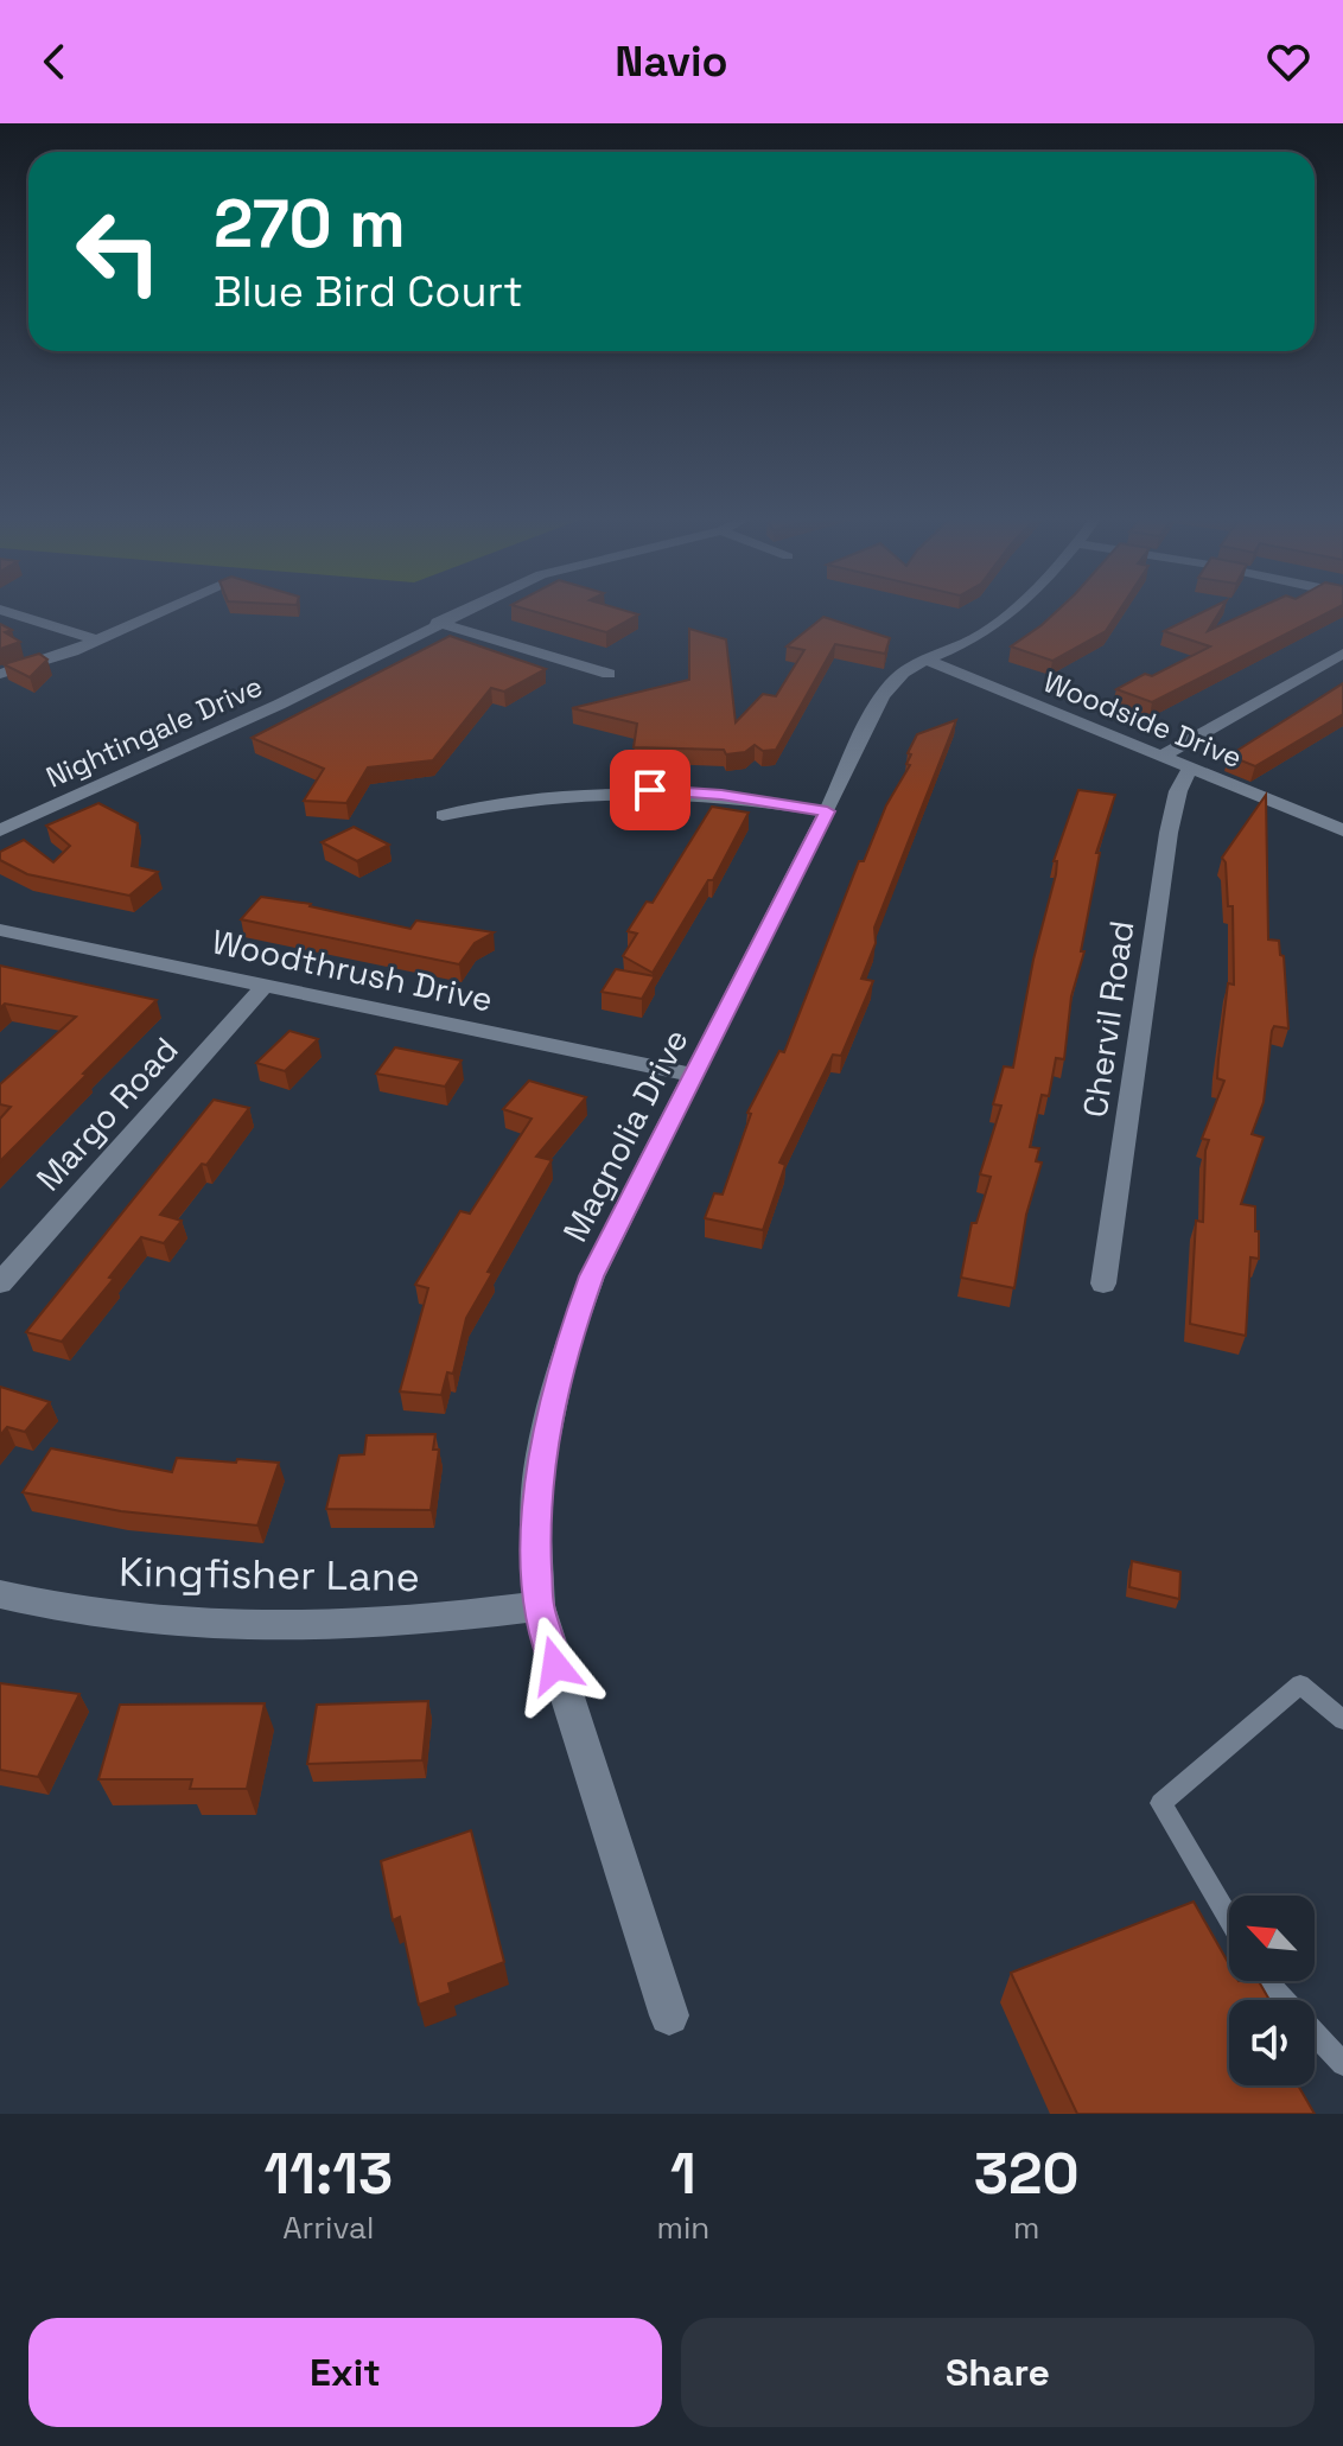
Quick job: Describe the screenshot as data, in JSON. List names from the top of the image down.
{
  "streets": {
    "street": [
      "Woodside Drive",
      "Nightingale Drive",
      "Woodthrush Drive",
      "Chervil Road",
      "Margo Road",
      "Magnolia Drive",
      "Kingfisher Lane"
    ]
  },
  "crossings": [
    ["Woodside Drive", "Chervil Road"],
    ["Woodside Drive", "Magnolia Drive"],
    ["Woodthrush Drive", "Margo Road"],
    ["Woodthrush Drive", "Magnolia Drive"],
    ["Magnolia Drive", "Kingfisher Lane"]
  ],
  "north": "top left",
  "page": {
    "header": "Navio",
    "turn": ["270 m", "Blue Bird Court"],
    "eta": [
      "11:13",
      "Arrival",
      "1",
      "min",
      "320",
      "m"
    ],
    "buttons": ["Exit", "Share"]
  }
}
